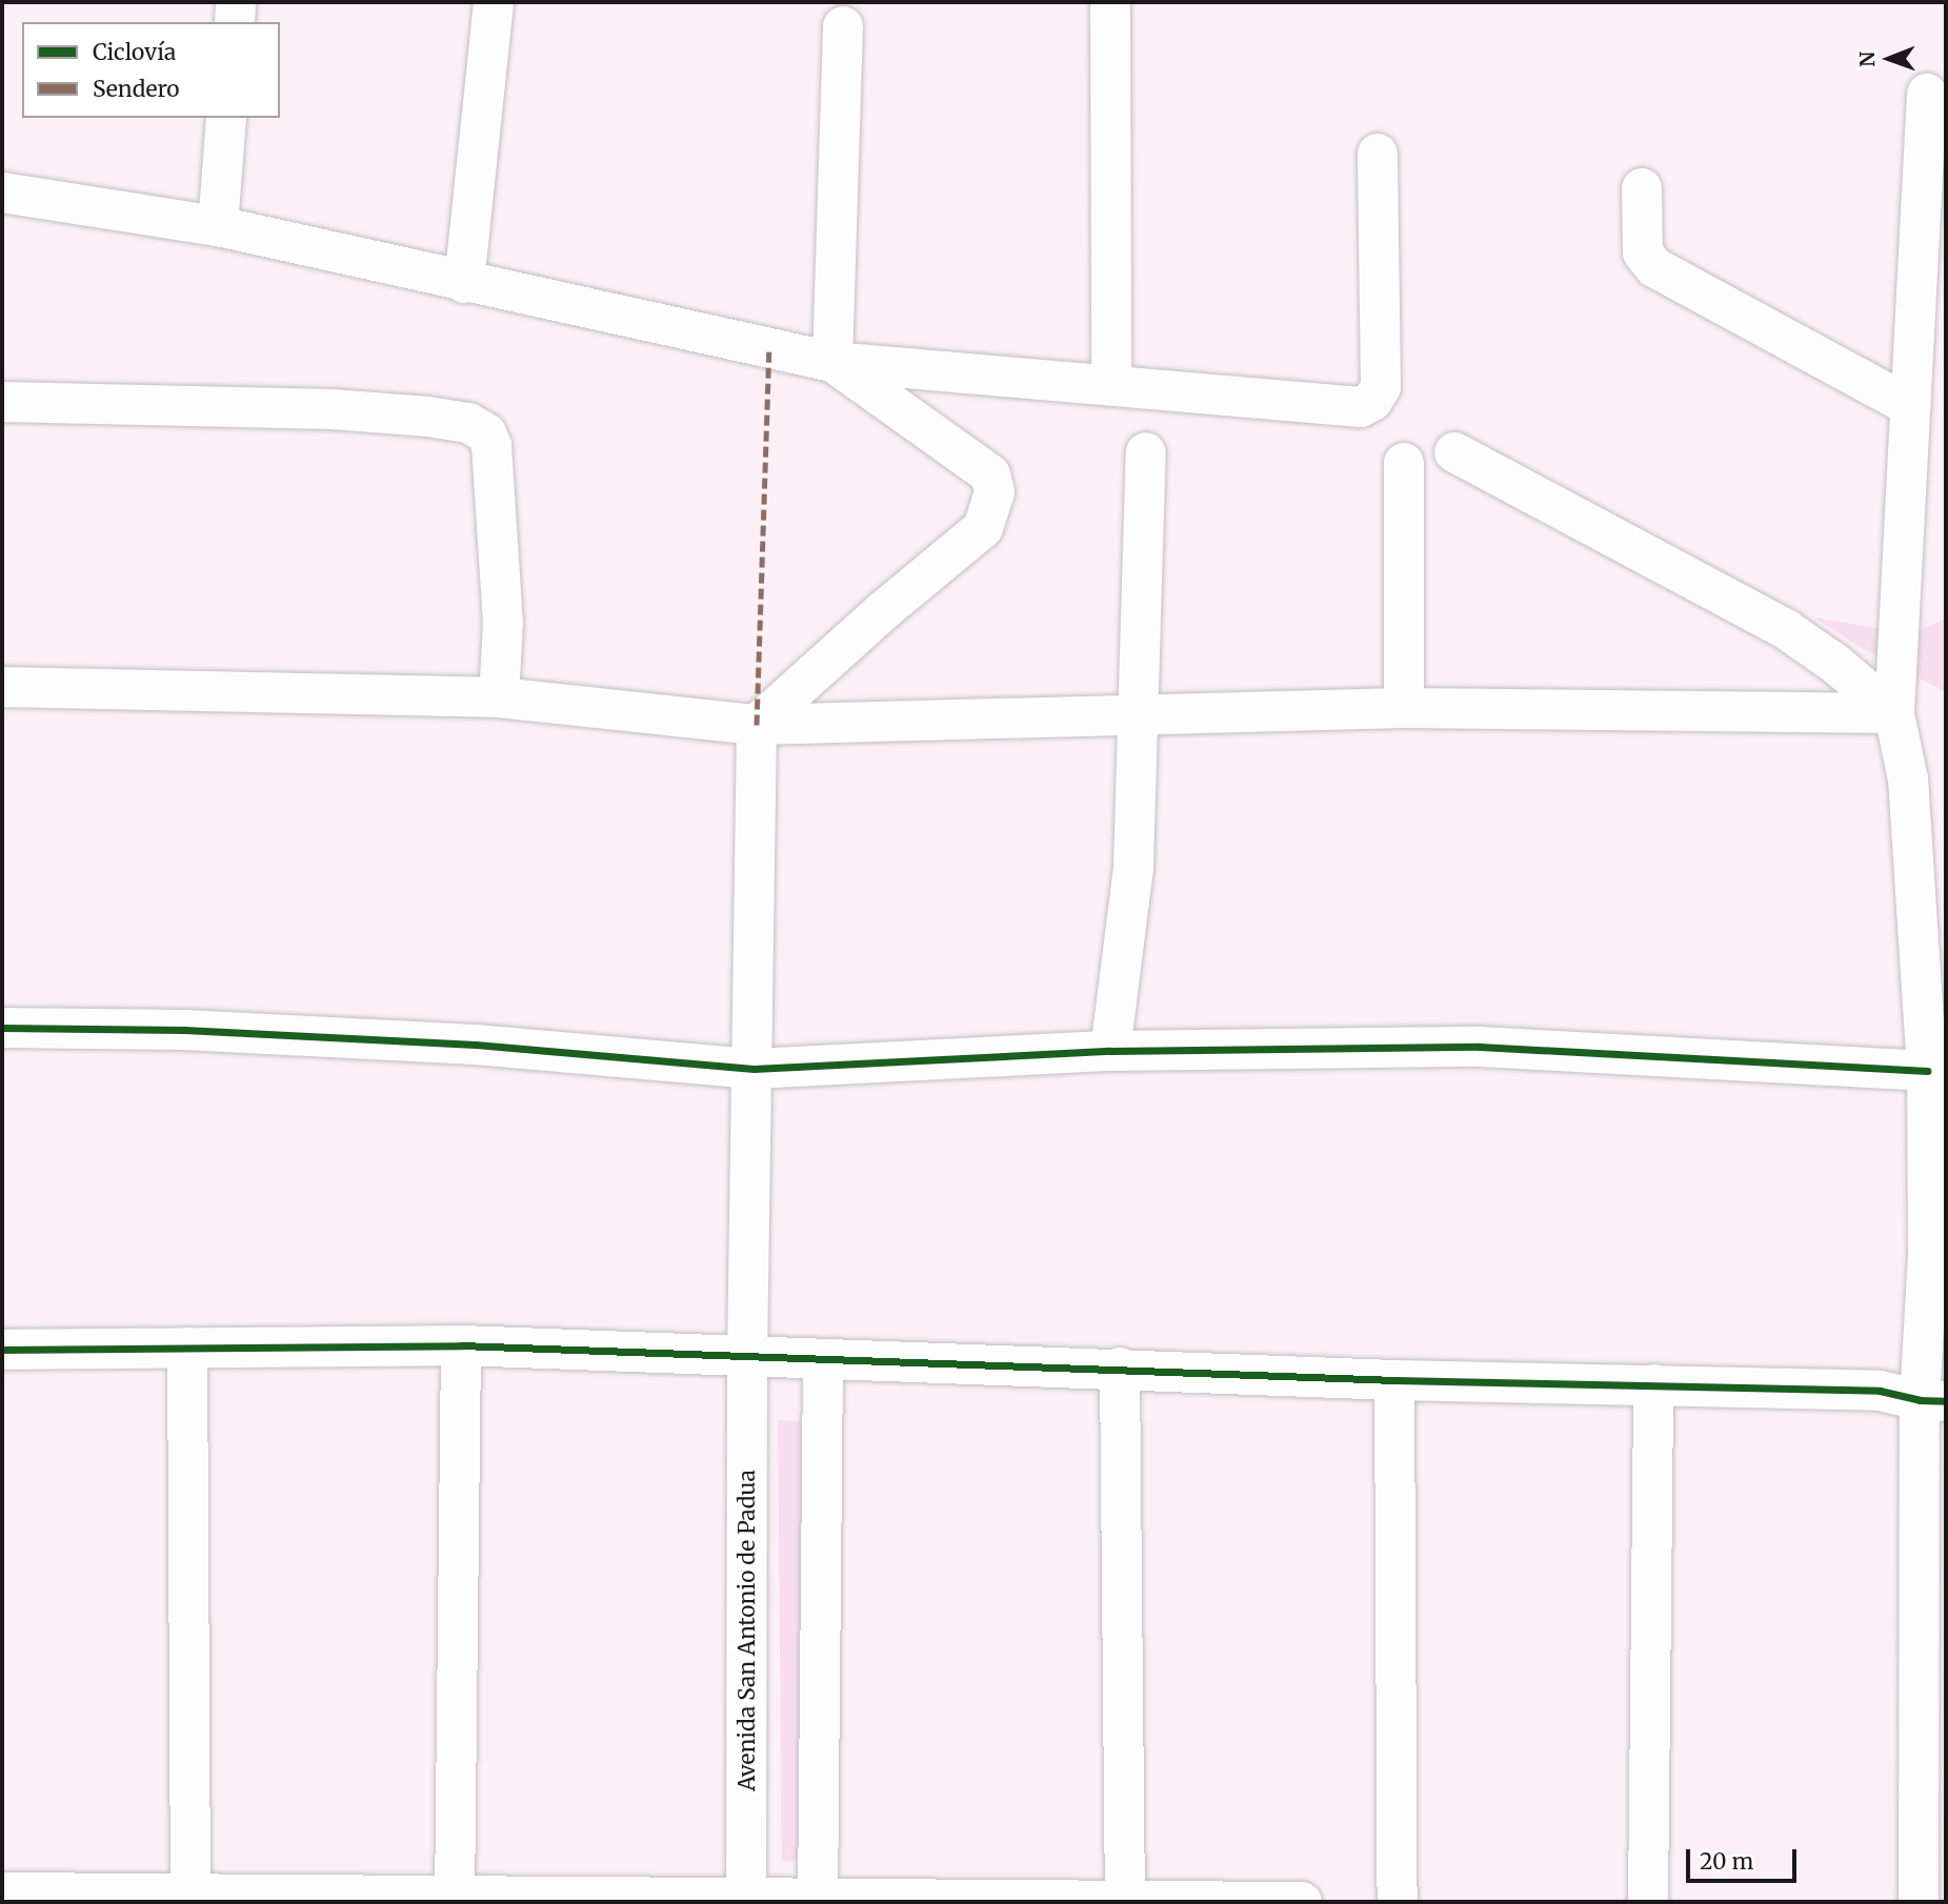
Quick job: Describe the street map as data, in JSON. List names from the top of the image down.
{
  "streets": {
    "street": ["Avenida San Antonio de Padua"]
  },
  "legend": ["Ciclovía", "Sendero"],
  "scale_bar": "20 m",
  "north": "left"
}
